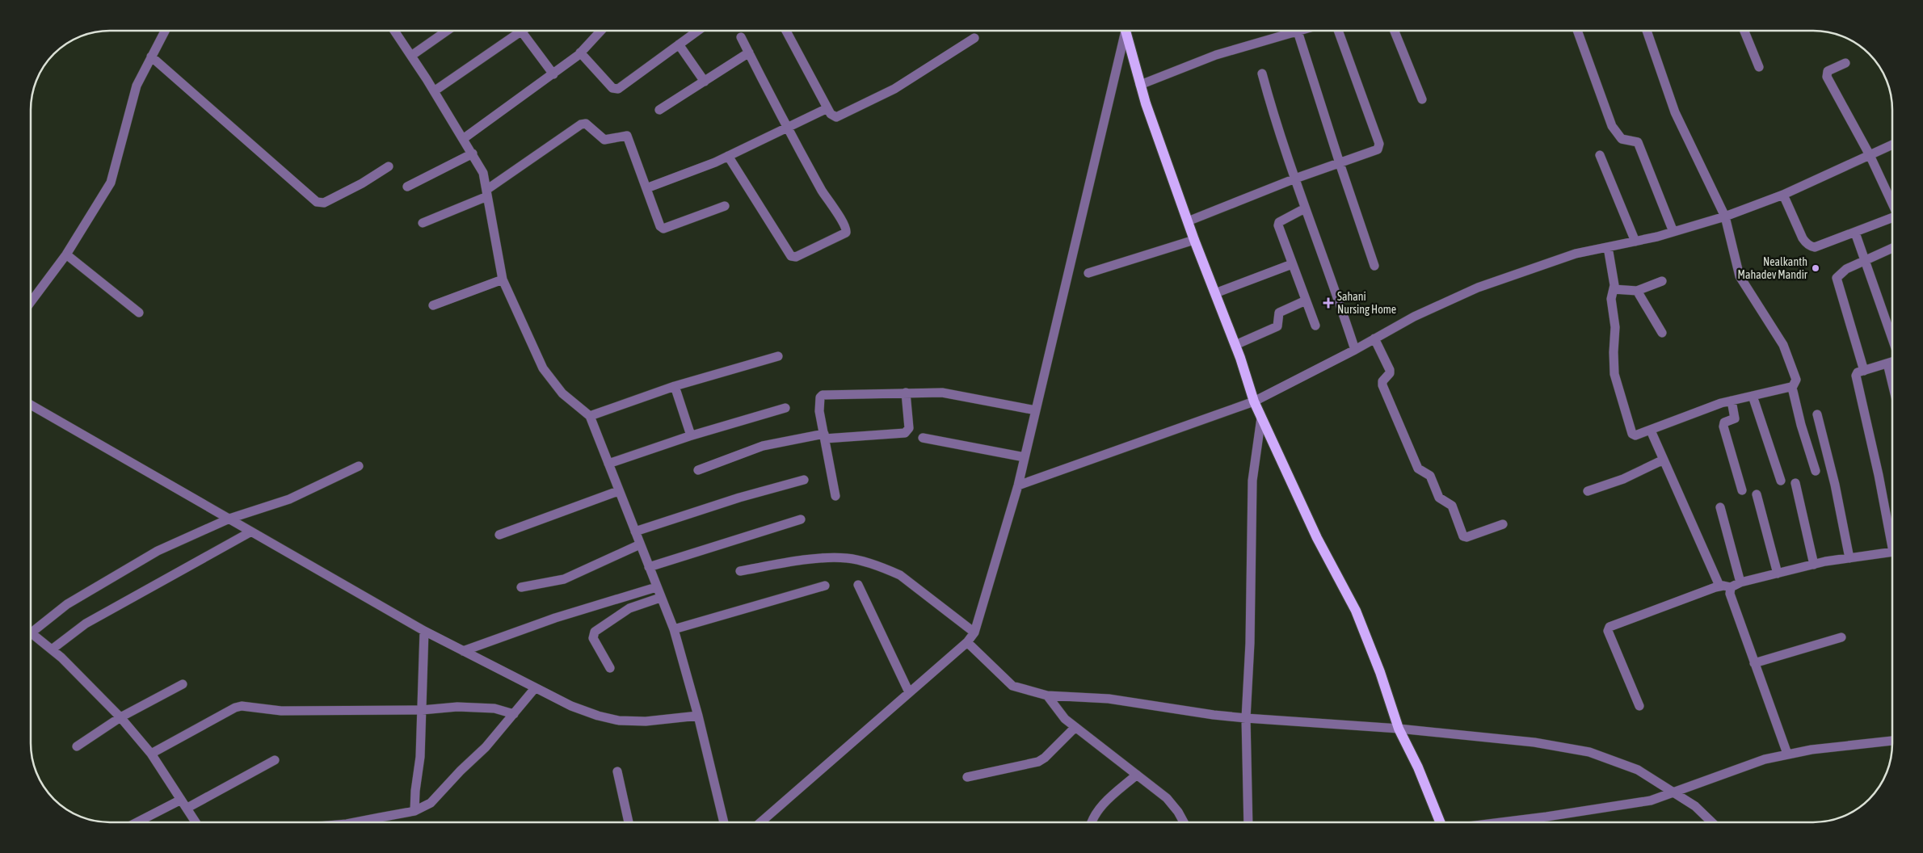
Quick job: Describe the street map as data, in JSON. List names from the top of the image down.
{
  "places": {
    "other": ["Nealkanth Mahadev Mandir"],
    "health": ["Sahani Nursing Home"]
  }
}
